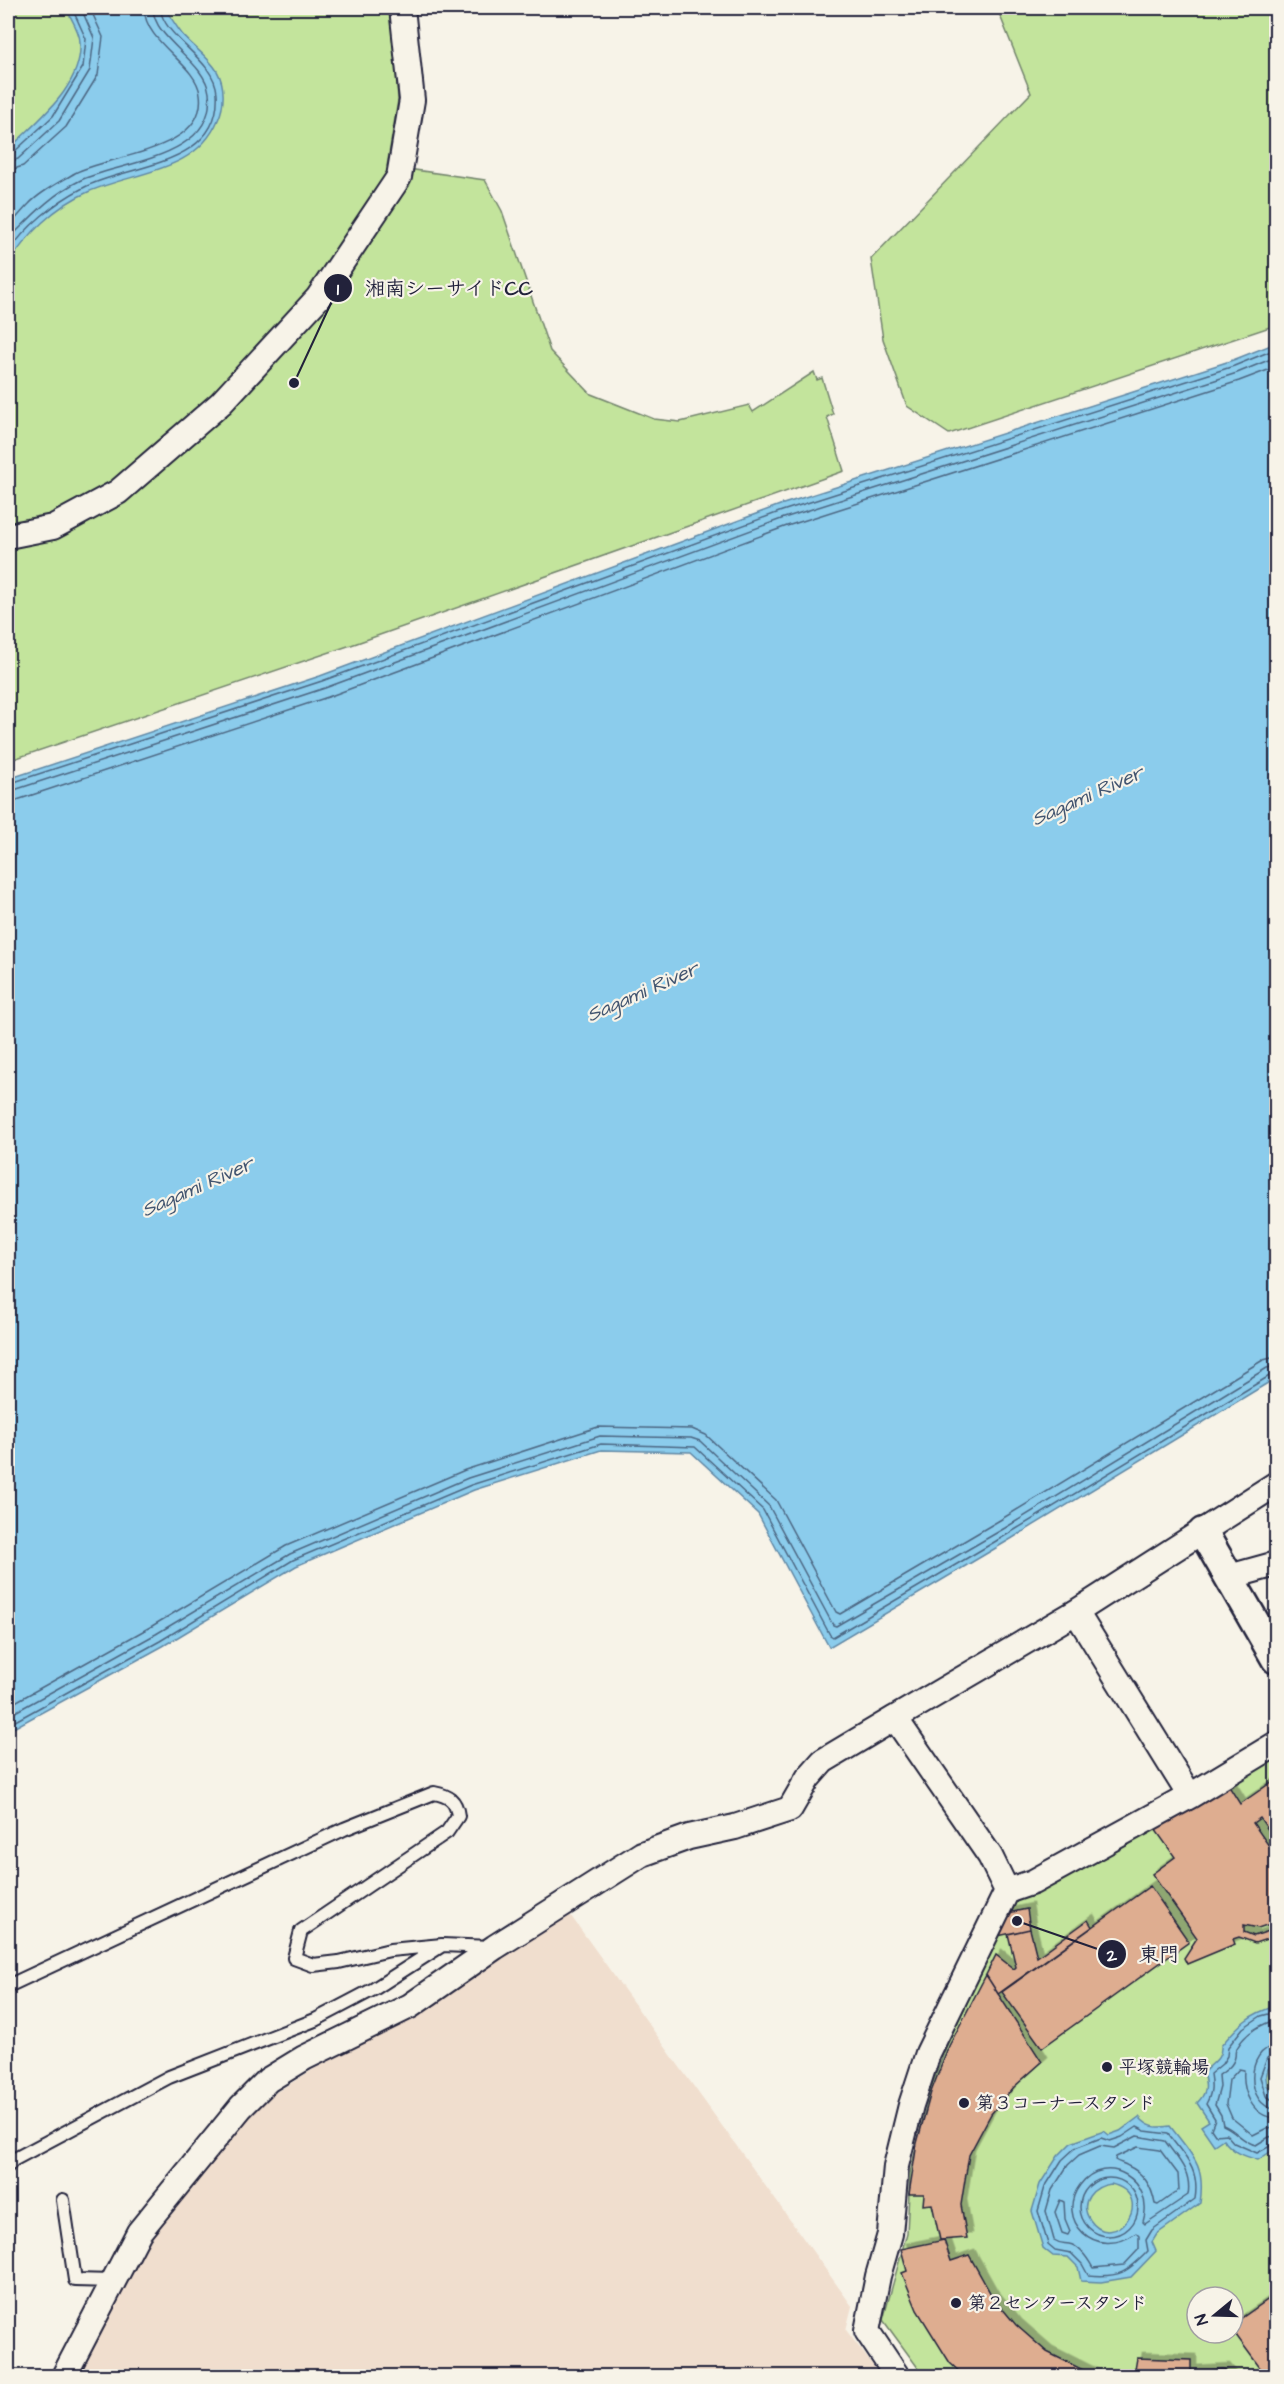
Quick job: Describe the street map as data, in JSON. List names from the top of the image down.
{
  "water": ["Sagami River"],
  "places": [
    "湘南シーサイドCC",
    "東門",
    "平塚競輪場",
    "第３コーナースタンド",
    "第２センタースタンド"
  ],
  "north": "left"
}
